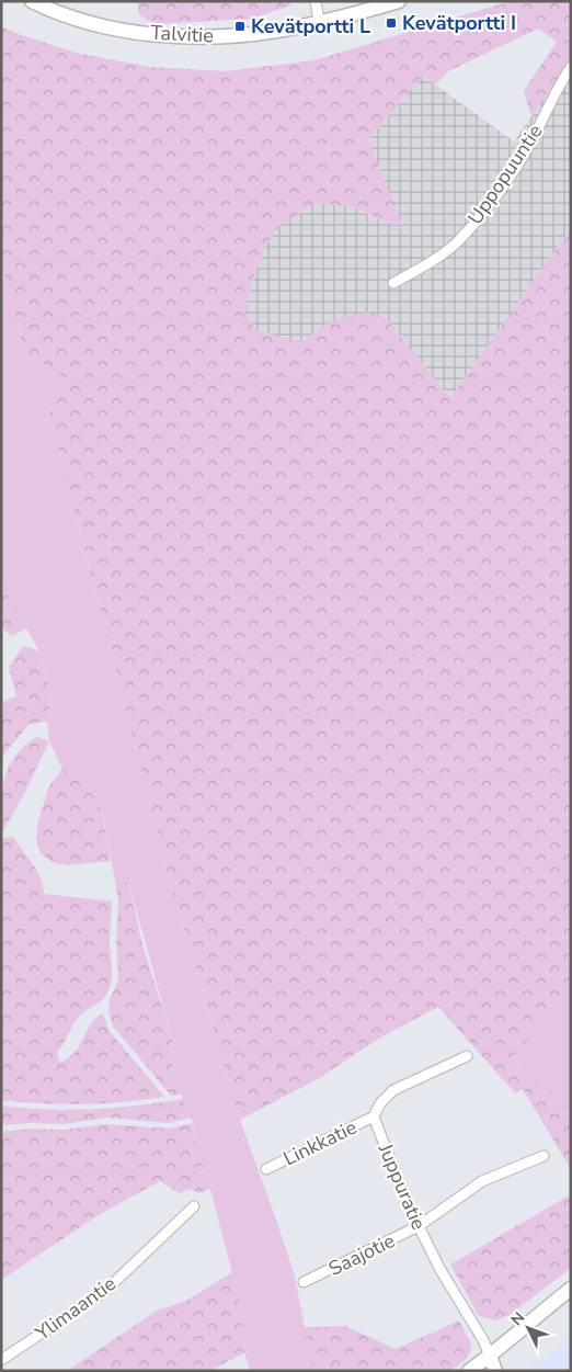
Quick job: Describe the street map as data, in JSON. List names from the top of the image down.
{
  "streets": {
    "street": [
      "Talvitie",
      "Uppopuuntie",
      "Linkkatie",
      "Juppuratie",
      "Saajotie",
      "Ylimaantie"
    ]
  },
  "crossings": [
    ["Linkkatie", "Juppuratie"],
    ["Juppuratie", "Saajotie"]
  ],
  "places": {
    "transit": ["Kevätportti I", "Kevätportti L"]
  },
  "north": "top left"
}
